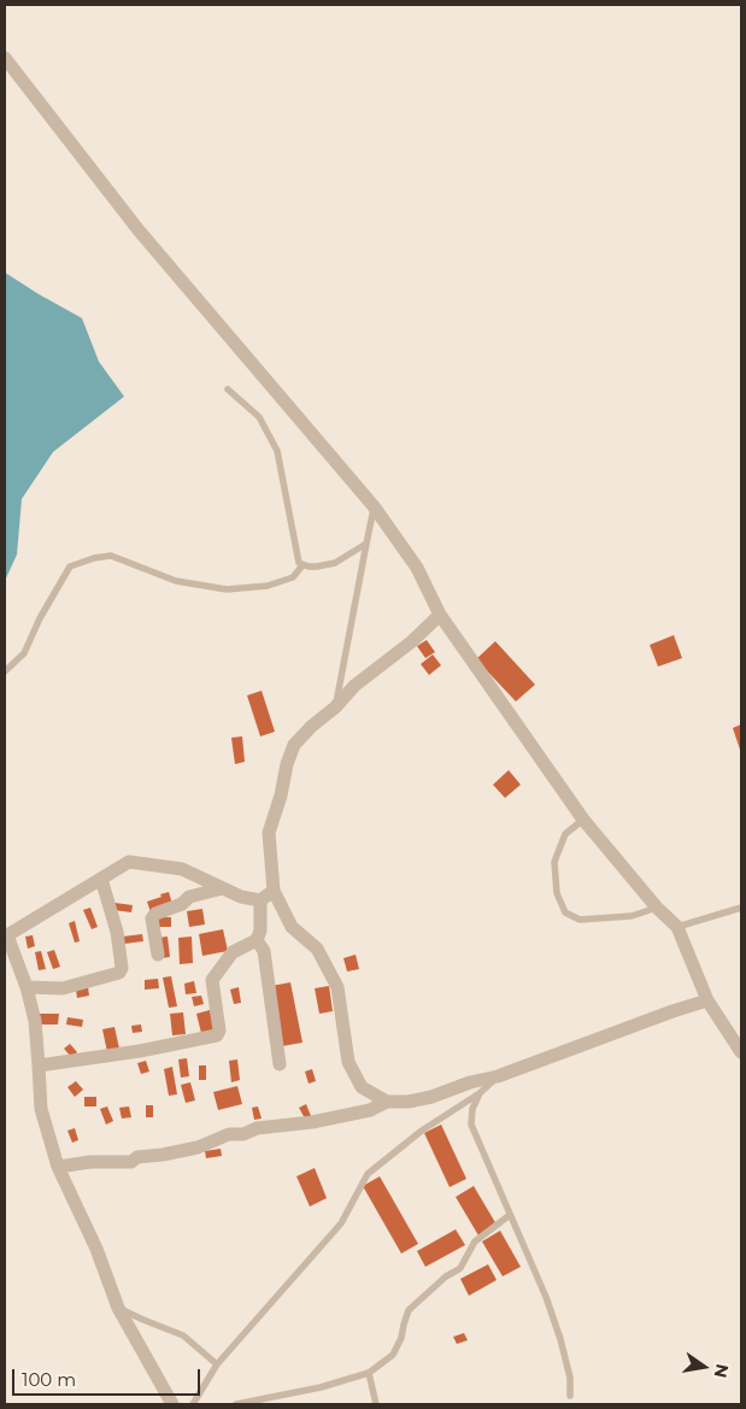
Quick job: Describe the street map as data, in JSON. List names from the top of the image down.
{
  "scale_bar": "100 m",
  "north": "right"
}
